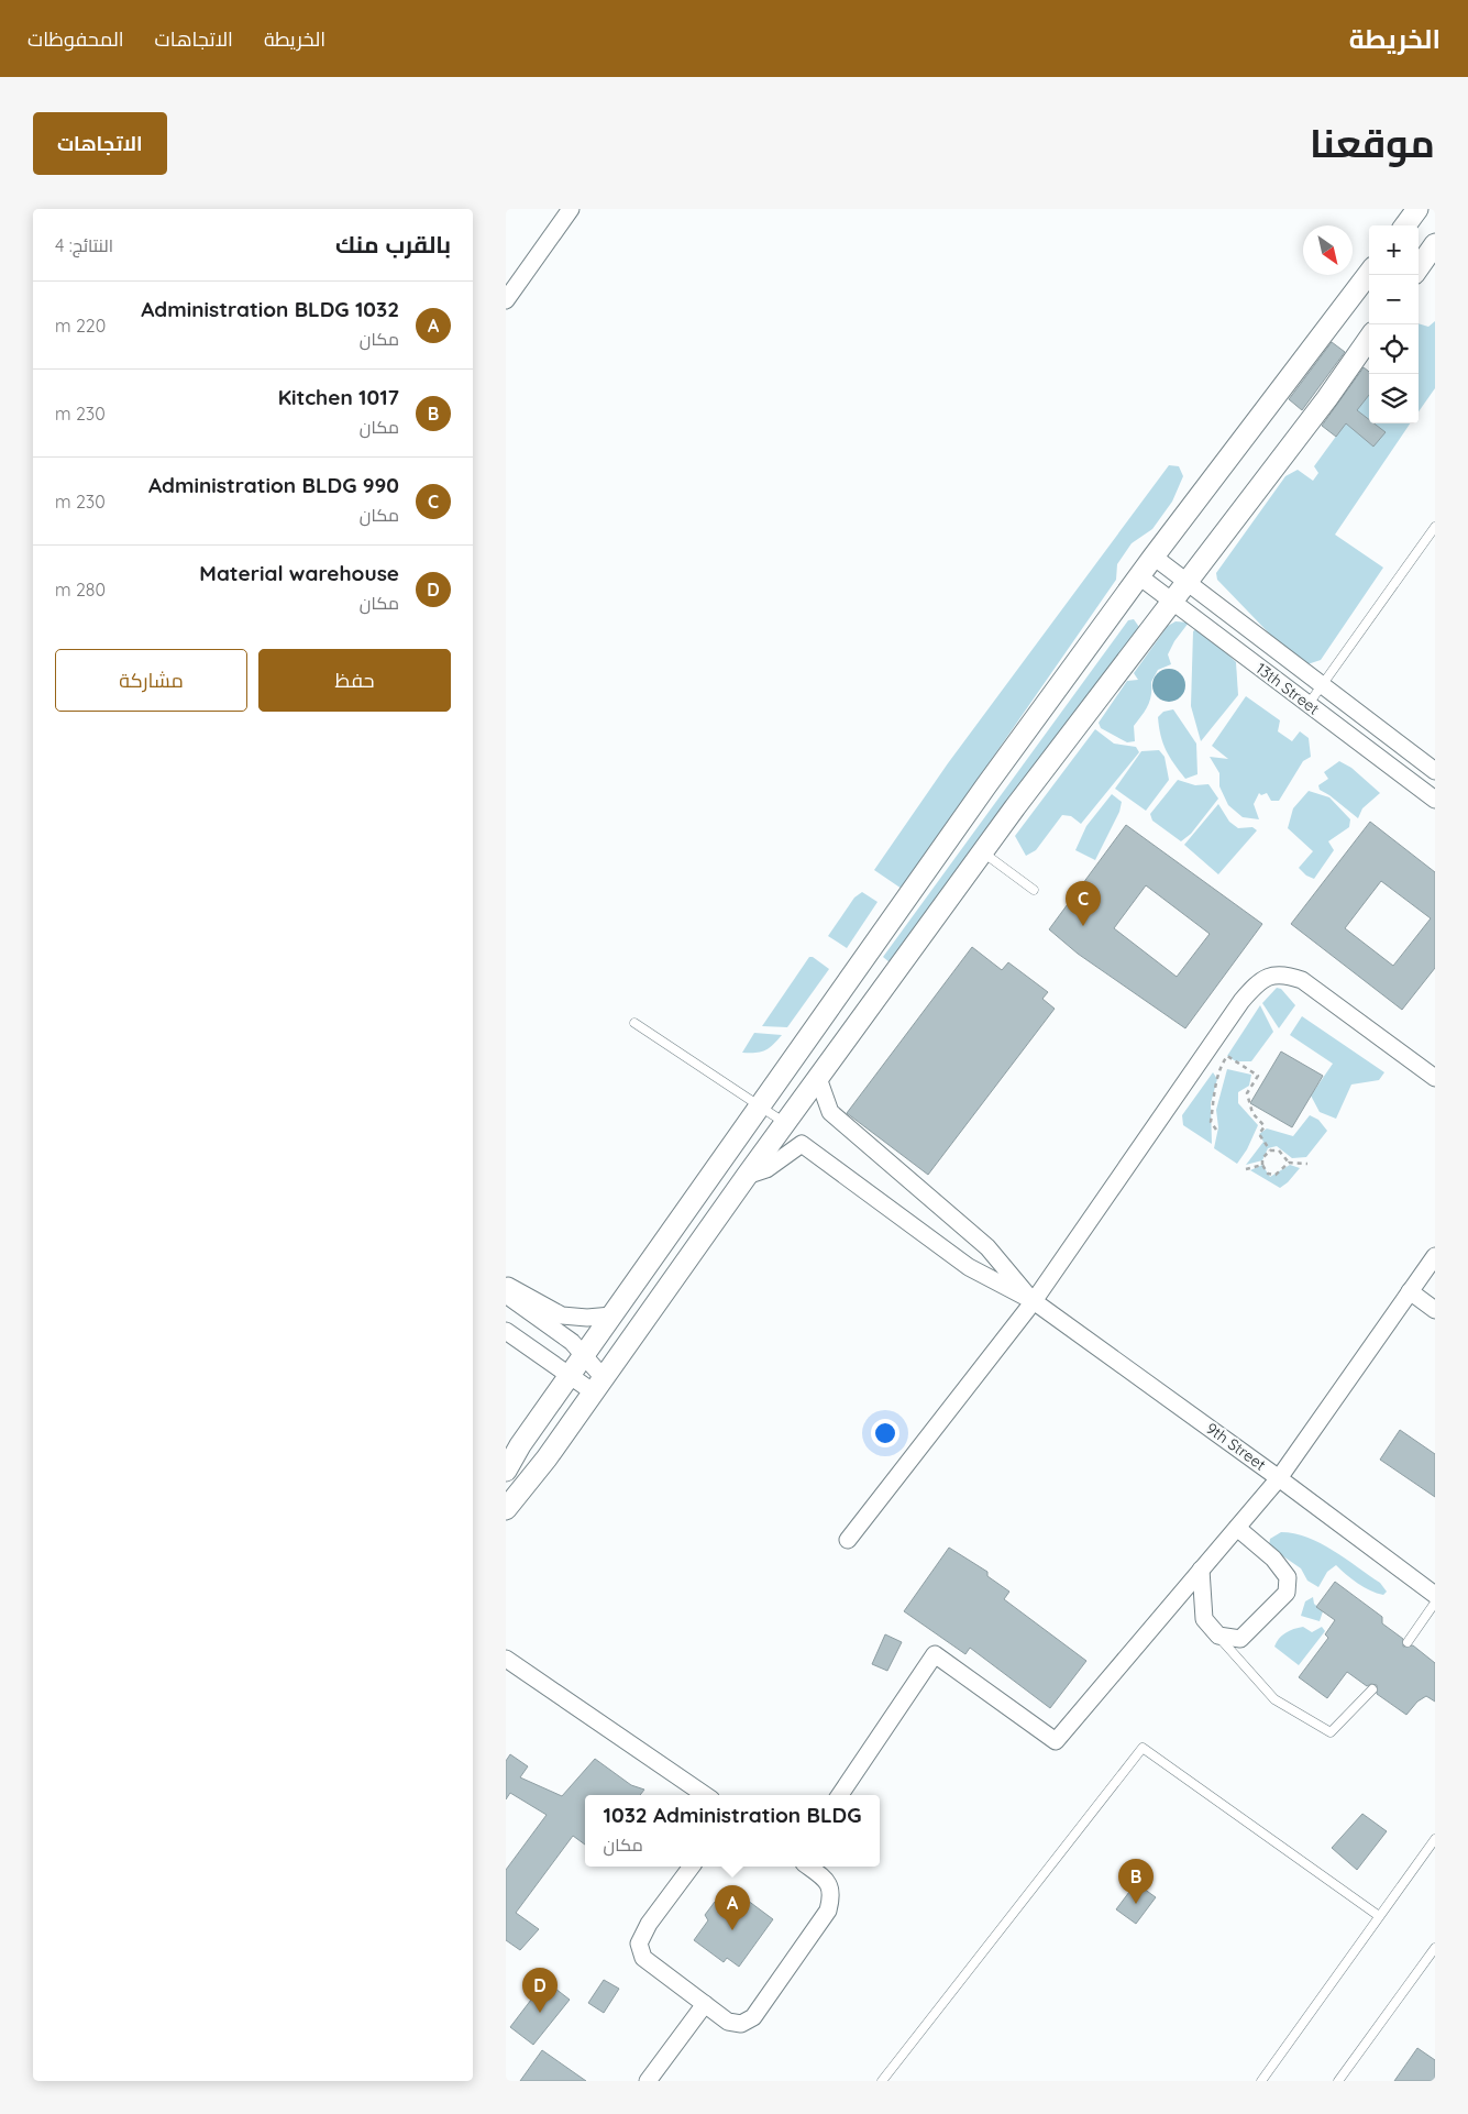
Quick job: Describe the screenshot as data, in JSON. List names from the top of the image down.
{
  "streets": {
    "street": ["13th Street", "9th Street"]
  },
  "north": "bottom right",
  "page": {
    "header": "الخريطة",
    "nav": ["الخريطة", "الاتجاهات", "المحفوظات"],
    "title": "موقعنا",
    "buttons": [
      "الاتجاهات",
      ["حفظ", "مشاركة"]
    ],
    "heading": ["بالقرب منك", "النتائج: 4"],
    "map_buttons": ["+", "−"],
    "list": [
      {
        "mark": "A",
        "name": "1032 Administration BLDG",
        "note": "مكان",
        "value": "220 m"
      },
      {
        "mark": "B",
        "name": "1017 Kitchen",
        "note": "مكان",
        "value": "230 m"
      },
      {
        "mark": "C",
        "name": "990 Administration BLDG",
        "note": "مكان",
        "value": "230 m"
      },
      {
        "mark": "D",
        "name": "Material warehouse",
        "note": "مكان",
        "value": "280 m"
      }
    ],
    "pins": [
      "C",
      "B",
      "A",
      "D"
    ],
    "popup": ["1032 Administration BLDG", "مكان"]
  }
}
